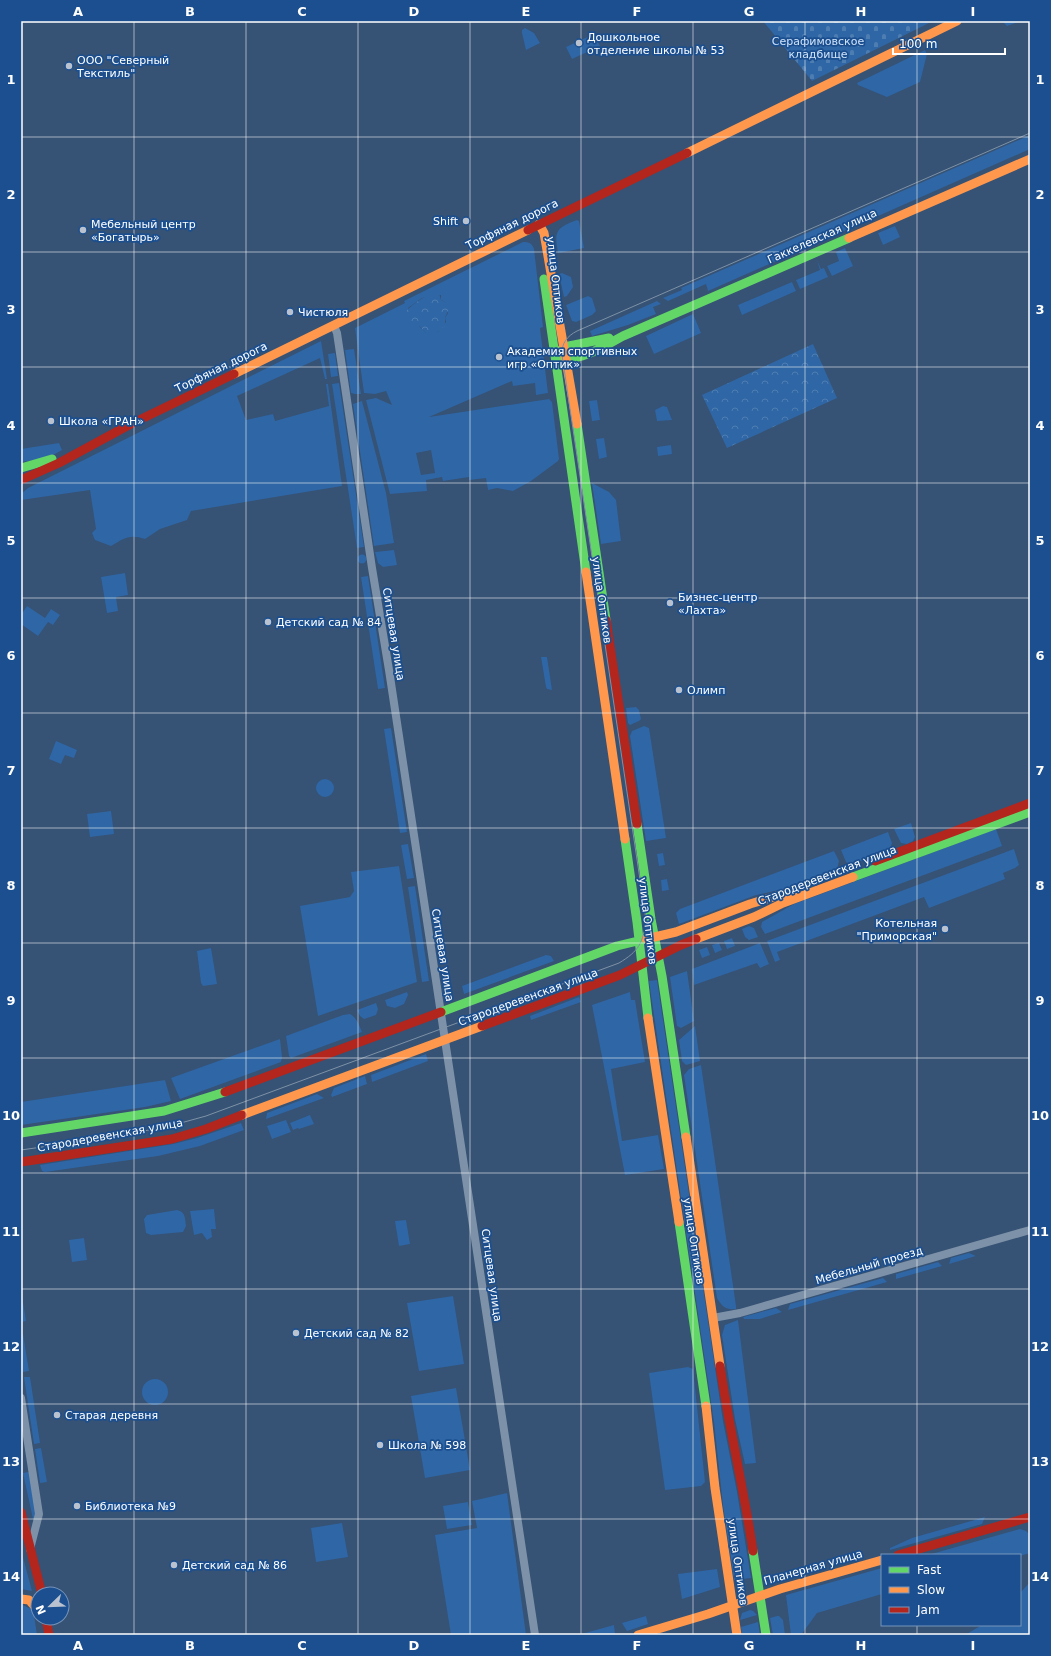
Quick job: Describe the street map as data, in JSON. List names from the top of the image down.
{
  "streets": {
    "main road": [
      "Торфяная дорога",
      "Гаккелевская улица",
      "улица Оптиков",
      "Стародеревенская улица",
      "Планерная улица"
    ],
    "street": ["Ситцевая улица", "Мебельный проезд"]
  },
  "crossings": [
    ["Торфяная дорога", "улица Оптиков"],
    ["Торфяная дорога", "Ситцевая улица"],
    ["Гаккелевская улица", "улица Оптиков"],
    ["улица Оптиков", "Стародеревенская улица"],
    ["улица Оптиков", "Мебельный проезд"],
    ["улица Оптиков", "Планерная улица"],
    ["Ситцевая улица", "Стародеревенская улица"]
  ],
  "parks": ["Серафимовское кладбище"],
  "places": [
    "Дошкольное отделение школы № 53",
    "ООО \"Северный Текстиль\"",
    "Shift",
    "Мебельный центр «Богатырь»",
    "Чистюля",
    "Академия спортивных игр «Оптик»",
    "Школа «ГРАН»",
    "Бизнес-центр «Лахта»",
    "Детский сад № 84",
    "Олимп",
    "Котельная \"Приморская\"",
    "Детский сад № 82",
    "Старая деревня",
    "Школа № 598",
    "Библиотека №9",
    "Детский сад № 86"
  ],
  "legend": ["Fast", "Slow", "Jam"],
  "scale_bar": "100 m",
  "north": "bottom left",
  "grid": {
    "columns": [
      "A",
      "B",
      "C",
      "D",
      "E",
      "F",
      "G",
      "H",
      "I"
    ],
    "rows": [
      "1",
      "2",
      "3",
      "4",
      "5",
      "6",
      "7",
      "8",
      "9",
      "10",
      "11",
      "12",
      "13",
      "14"
    ]
  }
}
